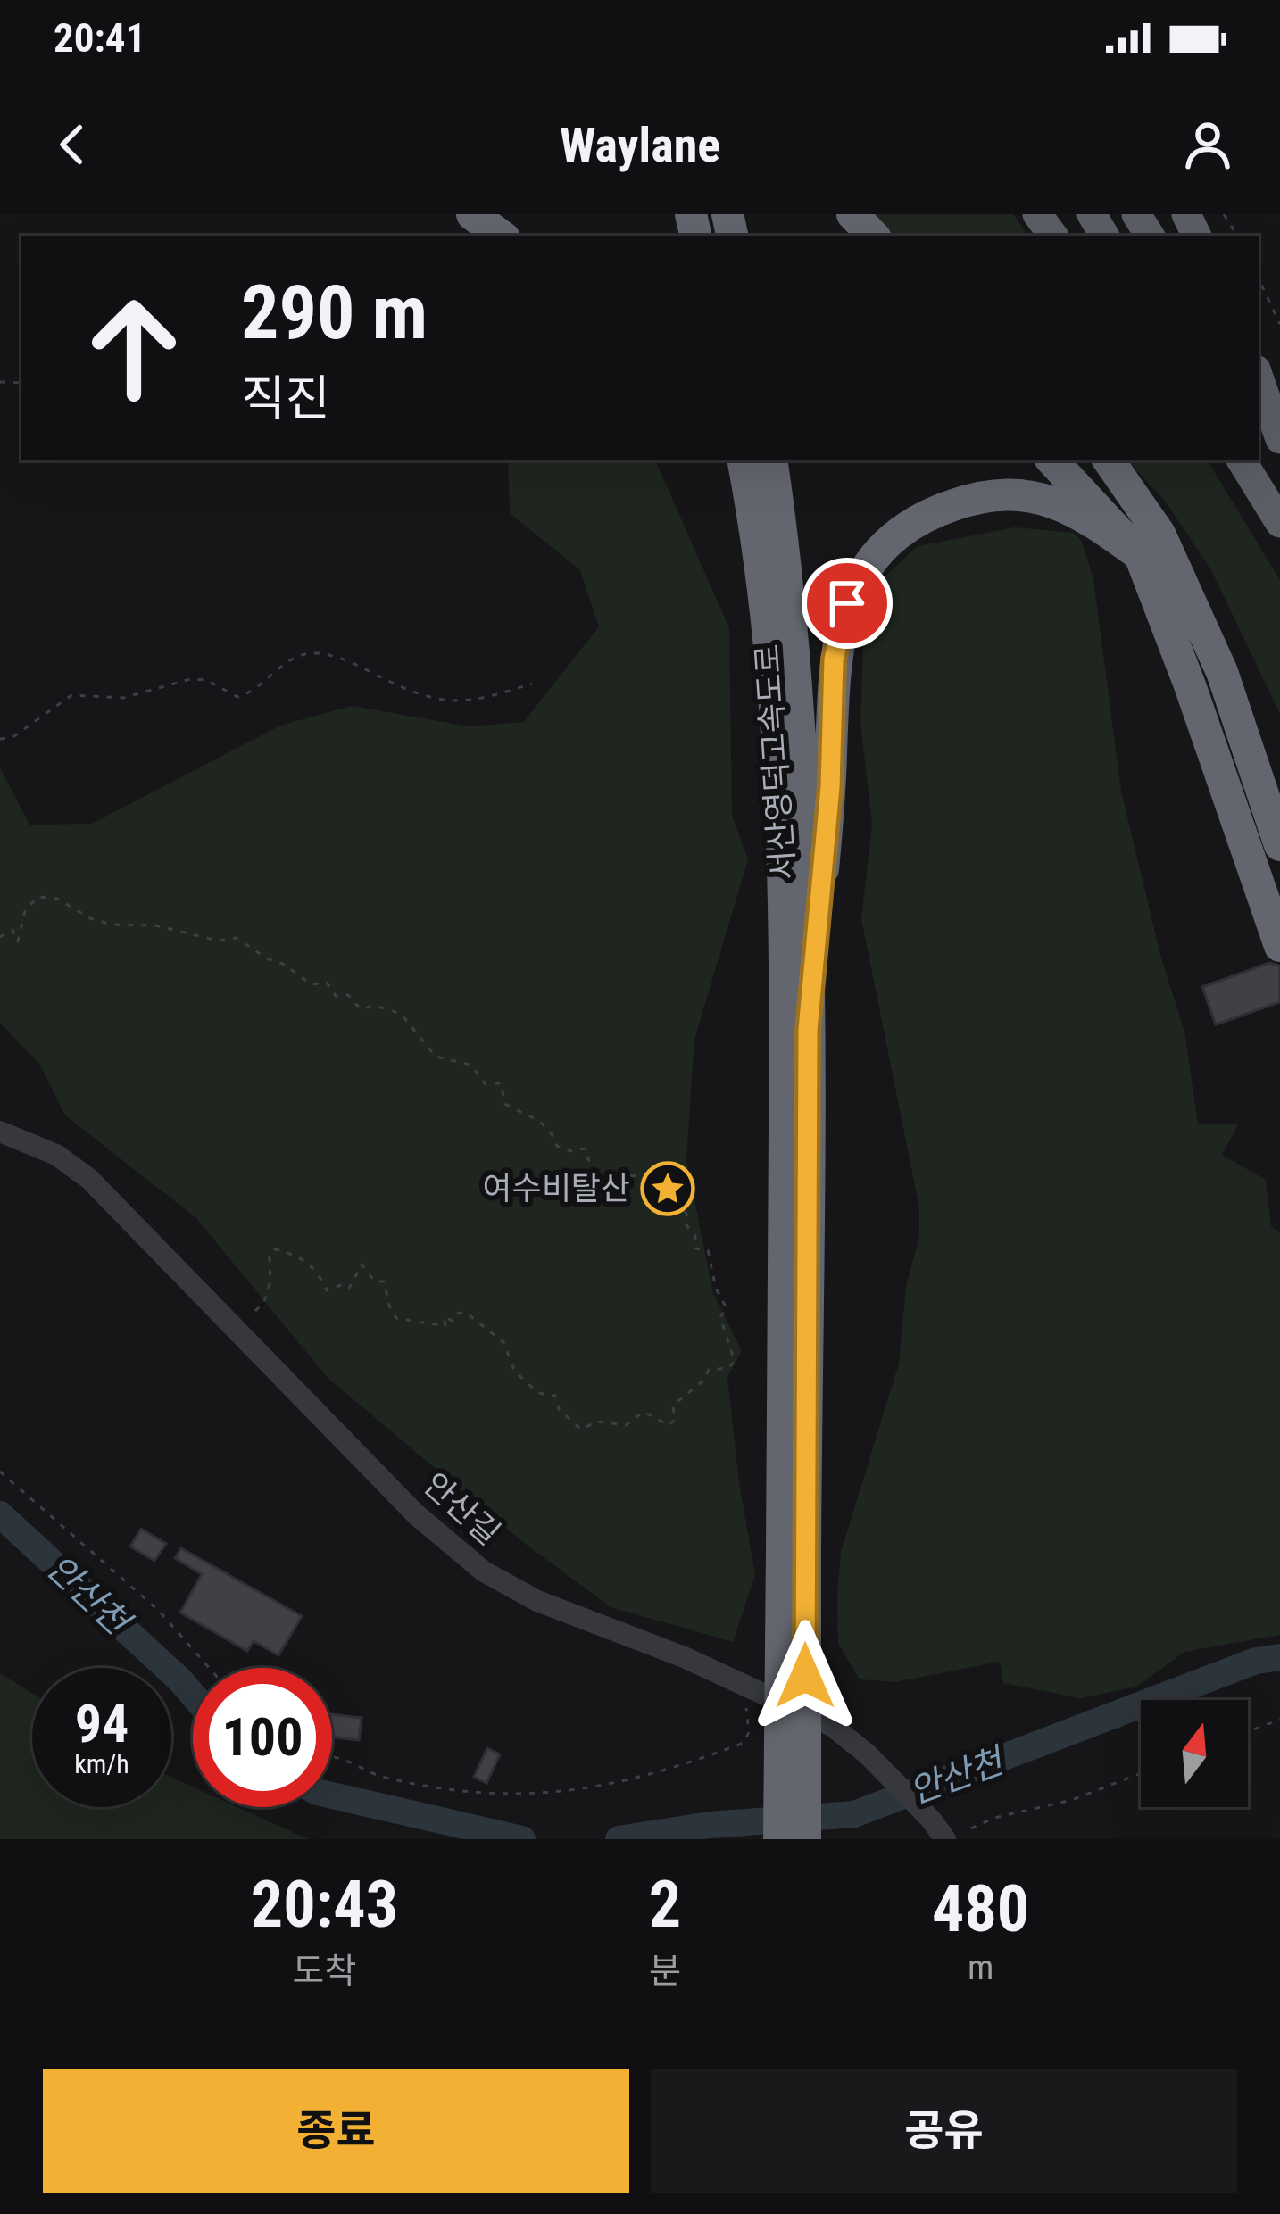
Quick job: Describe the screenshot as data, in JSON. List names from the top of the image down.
{
  "streets": {
    "highway": ["서산영덕고속도로"],
    "street": ["안산길"]
  },
  "water": ["안산천"],
  "places": {
    "place": ["여수비탈산"]
  },
  "north": "top",
  "page": {
    "status": "20:41",
    "header": "Waylane",
    "turn": ["290 m", "직진"],
    "speed": "94 km/h",
    "limit": "100",
    "eta": [
      "20:43",
      "도착",
      "2",
      "분",
      "480",
      "m"
    ],
    "buttons": ["종료", "공유"]
  }
}
